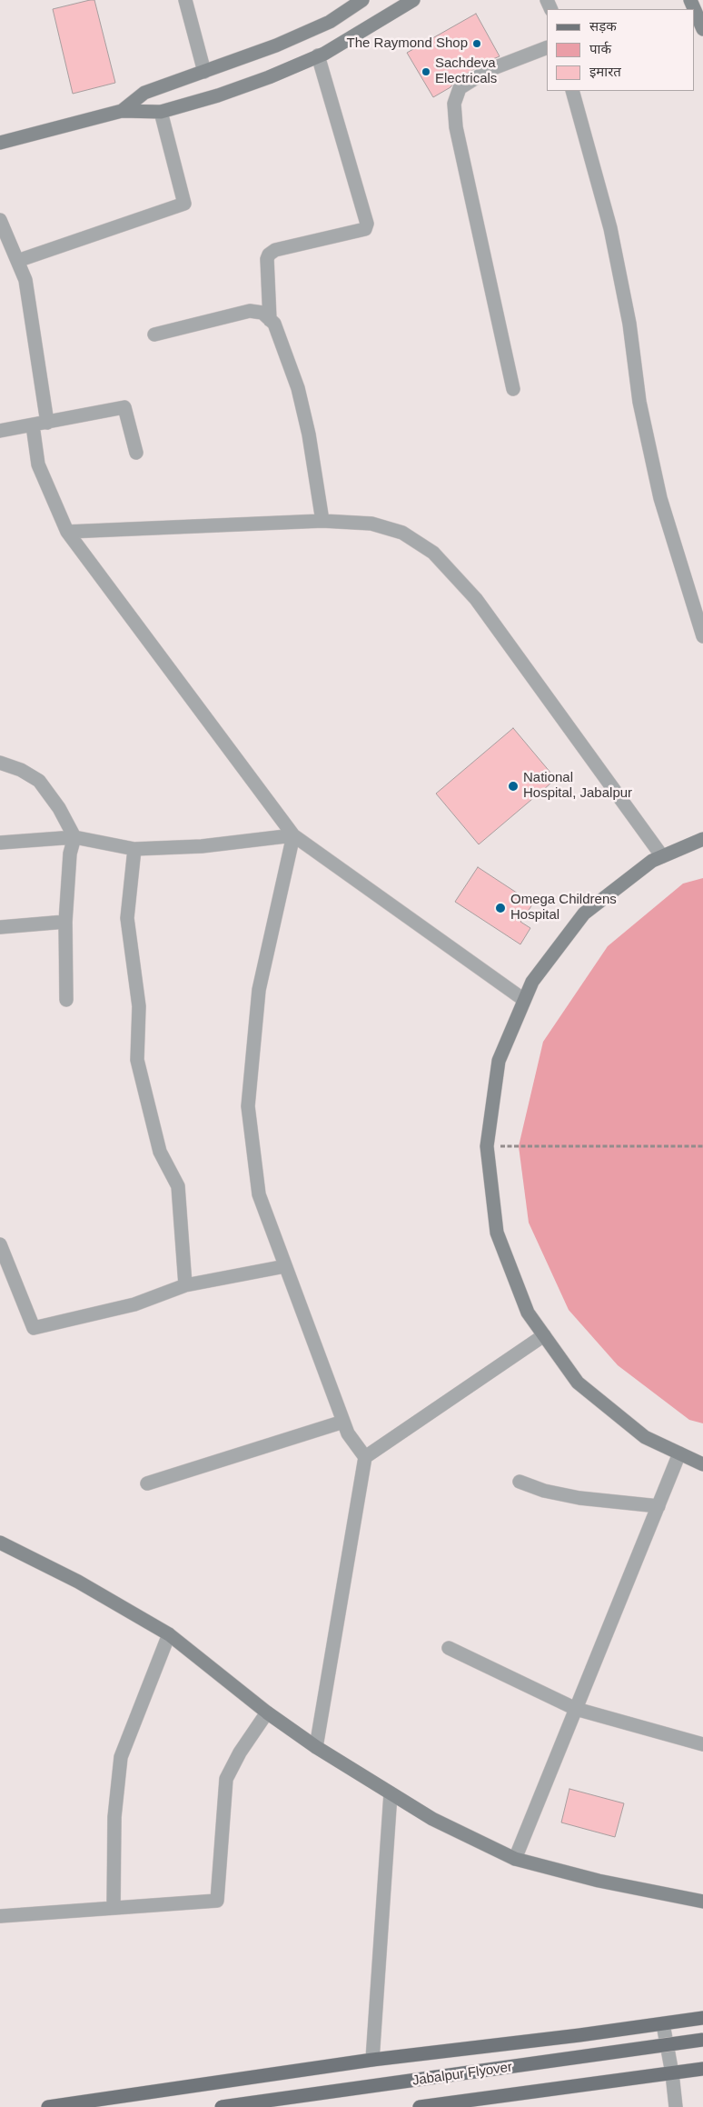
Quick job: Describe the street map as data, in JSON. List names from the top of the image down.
{
  "streets": {
    "main road": ["Jabalpur Flyover"]
  },
  "places": [
    "The Raymond Shop",
    "Sachdeva Electricals",
    "National Hospital, Jabalpur",
    "Omega Childrens Hospital"
  ],
  "legend": ["सड़क", "पार्क", "इमारत"]
}
